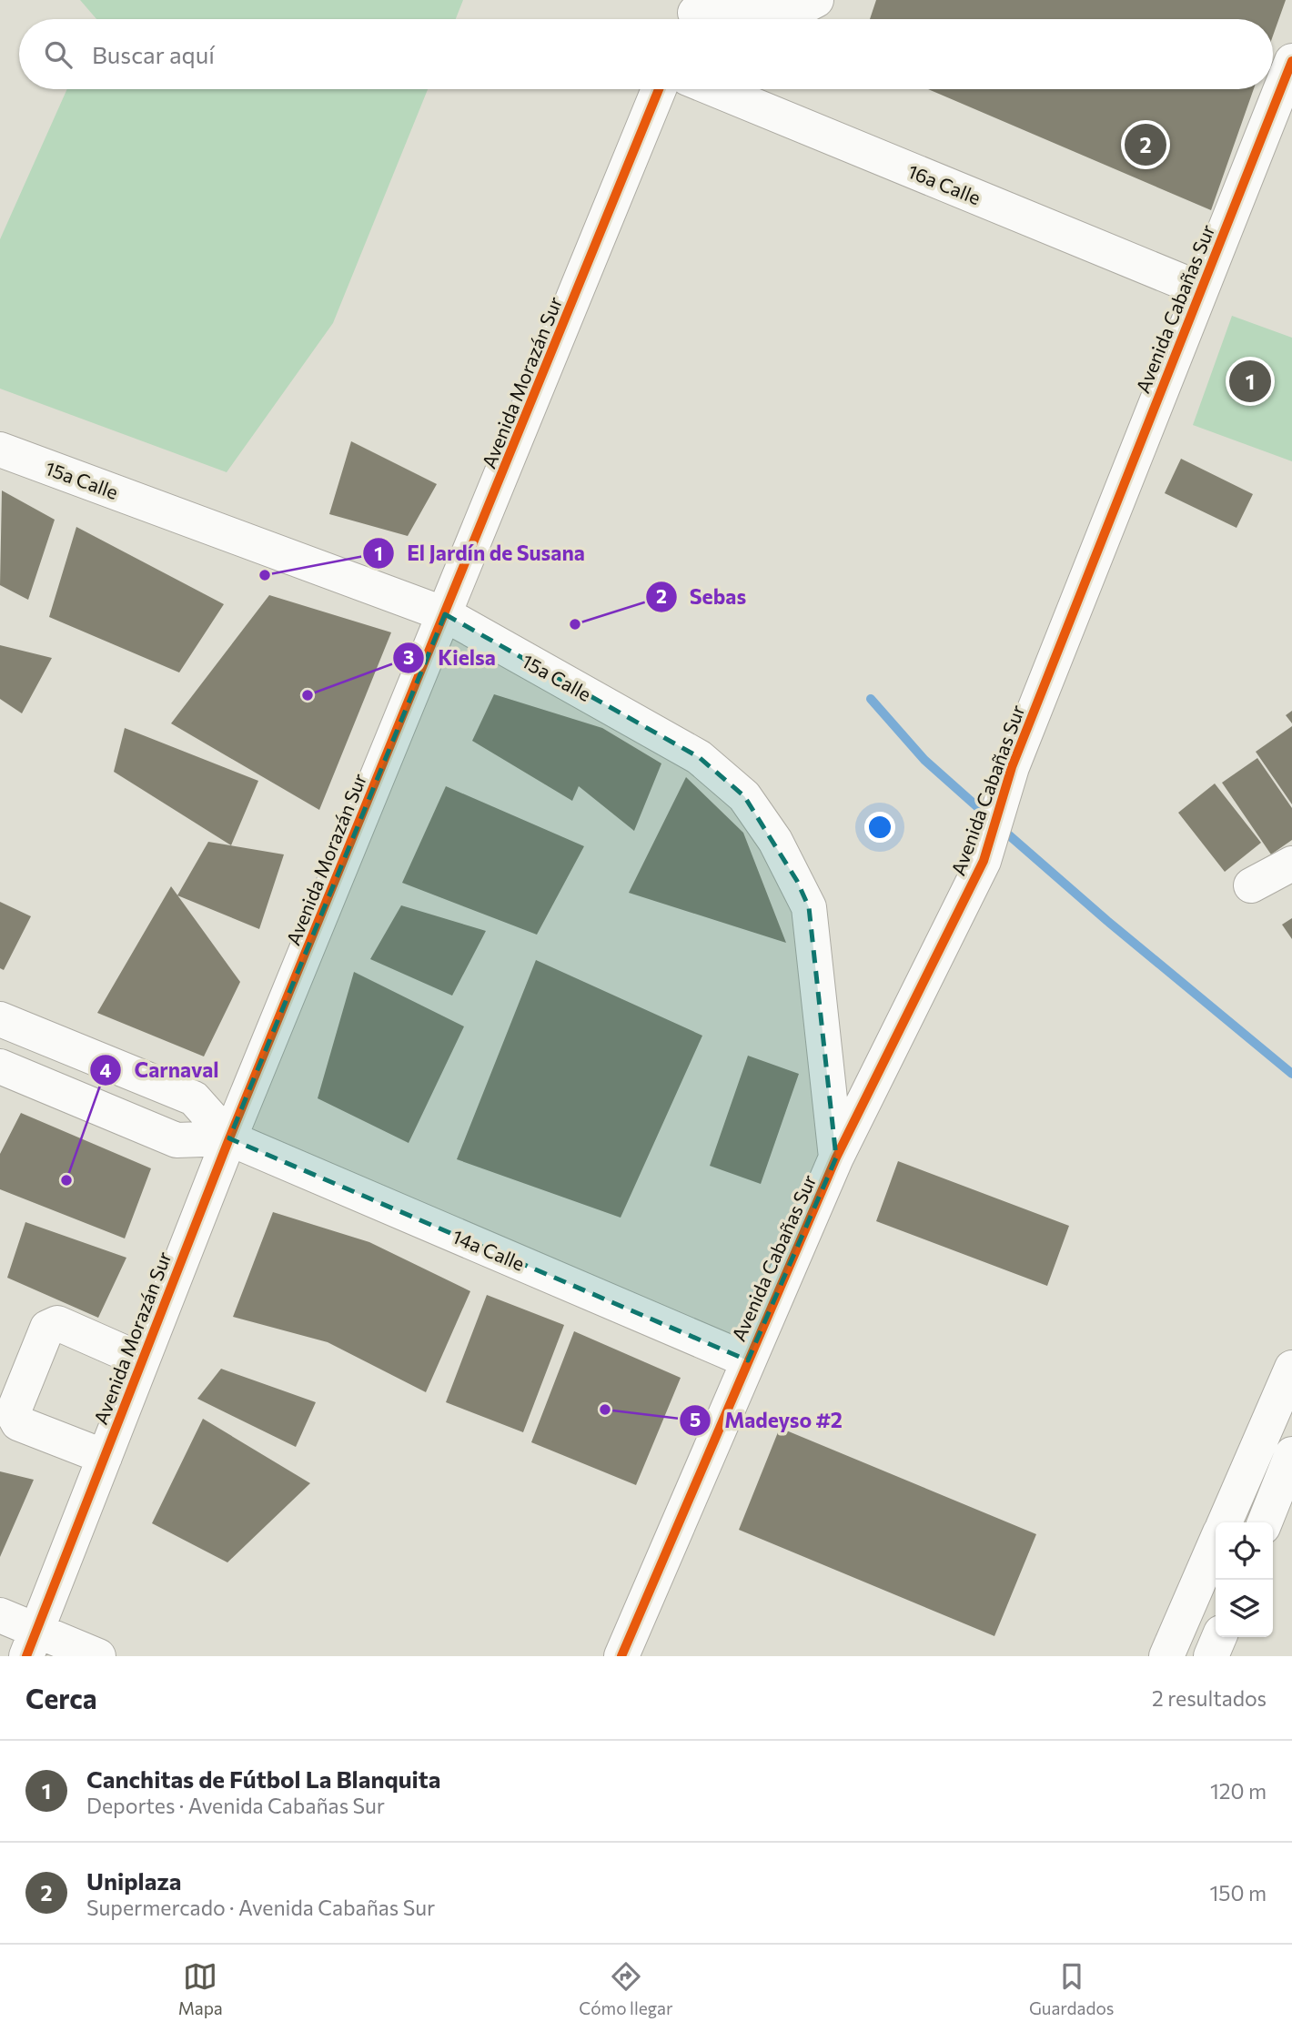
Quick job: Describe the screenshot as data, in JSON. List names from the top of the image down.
{
  "streets": {
    "street": [
      "16a Calle",
      "Avenida Cabañas Sur",
      "Avenida Morazán Sur",
      "15a Calle",
      "14a Calle"
    ]
  },
  "crossings": [
    ["16a Calle", "Avenida Cabañas Sur"],
    ["Avenida Cabañas Sur", "15a Calle"],
    ["Avenida Cabañas Sur", "14a Calle"],
    ["Avenida Morazán Sur", "15a Calle"],
    ["Avenida Morazán Sur", "14a Calle"]
  ],
  "places": [
    "El Jardín de Susana",
    "Sebas",
    "Kielsa",
    "Carnaval",
    "Madeyso #2"
  ],
  "page": {
    "search": "Buscar aquí",
    "pins": ["2", "1"],
    "heading": ["Cerca", "2 resultados"],
    "list": [
      {
        "mark": "1",
        "name": "Canchitas de Fútbol La Blanquita",
        "note": "Deportes · Avenida Cabañas Sur",
        "value": "120 m"
      },
      {
        "mark": "2",
        "name": "Uniplaza",
        "note": "Supermercado · Avenida Cabañas Sur",
        "value": "150 m"
      }
    ],
    "nav": ["Mapa", "Cómo llegar", "Guardados"]
  }
}
